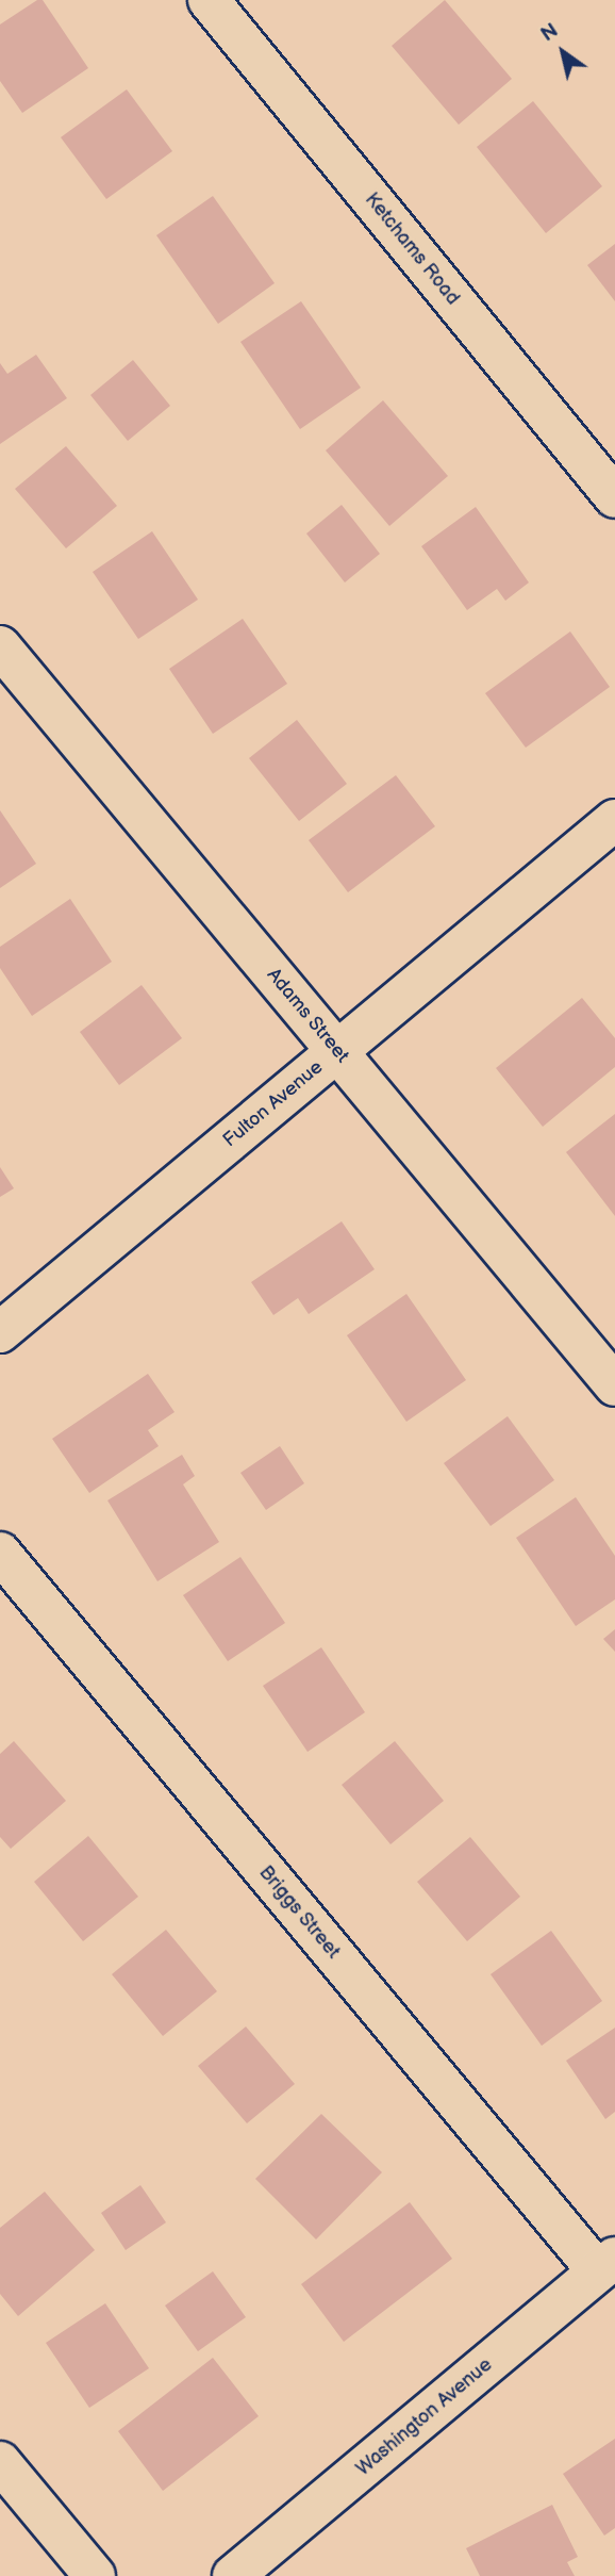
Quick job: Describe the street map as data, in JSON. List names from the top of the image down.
{
  "streets": {
    "street": [
      "Ketchams Road",
      "Adams Street",
      "Fulton Avenue",
      "Briggs Street",
      "Washington Avenue"
    ]
  },
  "crossings": [
    ["Adams Street", "Fulton Avenue"],
    ["Briggs Street", "Washington Avenue"]
  ],
  "north": "top left"
}
